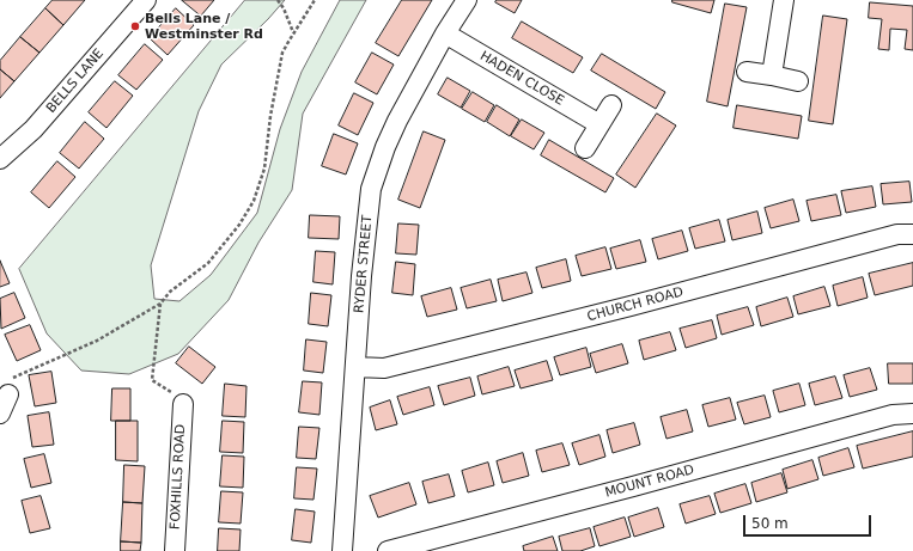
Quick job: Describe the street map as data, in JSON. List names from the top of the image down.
{
  "streets": {
    "street": [
      "HADEN CLOSE",
      "BELLS LANE",
      "RYDER STREET",
      "CHURCH ROAD",
      "FOXHILLS ROAD",
      "MOUNT ROAD"
    ]
  },
  "crossings": [
    ["HADEN CLOSE", "RYDER STREET"],
    ["RYDER STREET", "CHURCH ROAD"]
  ],
  "places": ["Bells Lane / Westminster Rd"],
  "scale_bar": "50 m"
}
